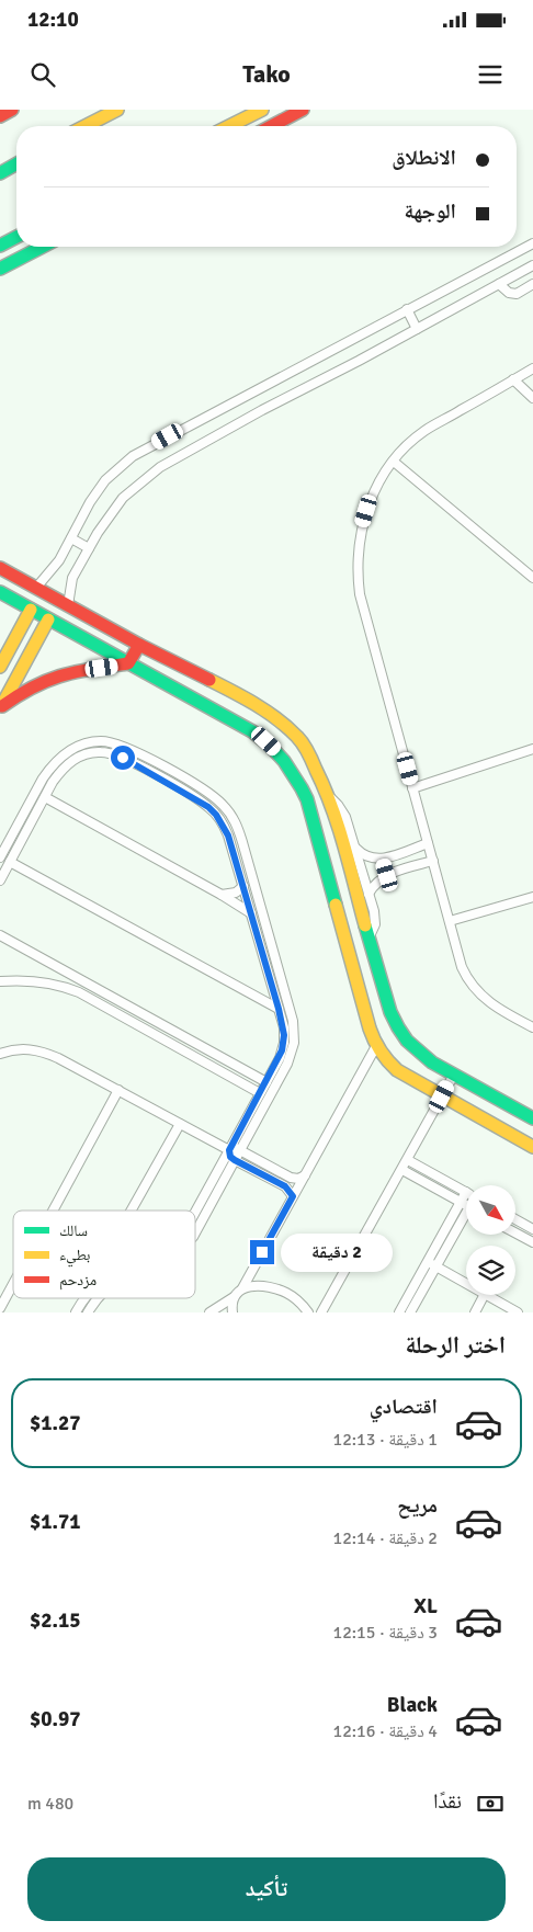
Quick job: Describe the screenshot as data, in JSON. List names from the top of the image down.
{
  "legend": ["سالك", "بطيء", "مزدحم"],
  "north": "bottom right",
  "page": {
    "status": "12:10",
    "header": "Tako",
    "banner": ["الانطلاق", "الوجهة"],
    "bubble": "2 دقيقة",
    "heading": "اختر الرحلة",
    "list": [
      {
        "name": "اقتصادي",
        "note": "1 دقيقة · 12:13",
        "value": "$1.27"
      },
      {
        "name": "مريح",
        "note": "2 دقيقة · 12:14",
        "value": "$1.71"
      },
      {
        "name": "XL",
        "note": "3 دقيقة · 12:15",
        "value": "$2.15"
      },
      {
        "name": "Black",
        "note": "4 دقيقة · 12:16",
        "value": "$0.97"
      }
    ],
    "pay": ["نقدًا", "480 m"],
    "buttons": "تأكيد"
  }
}
